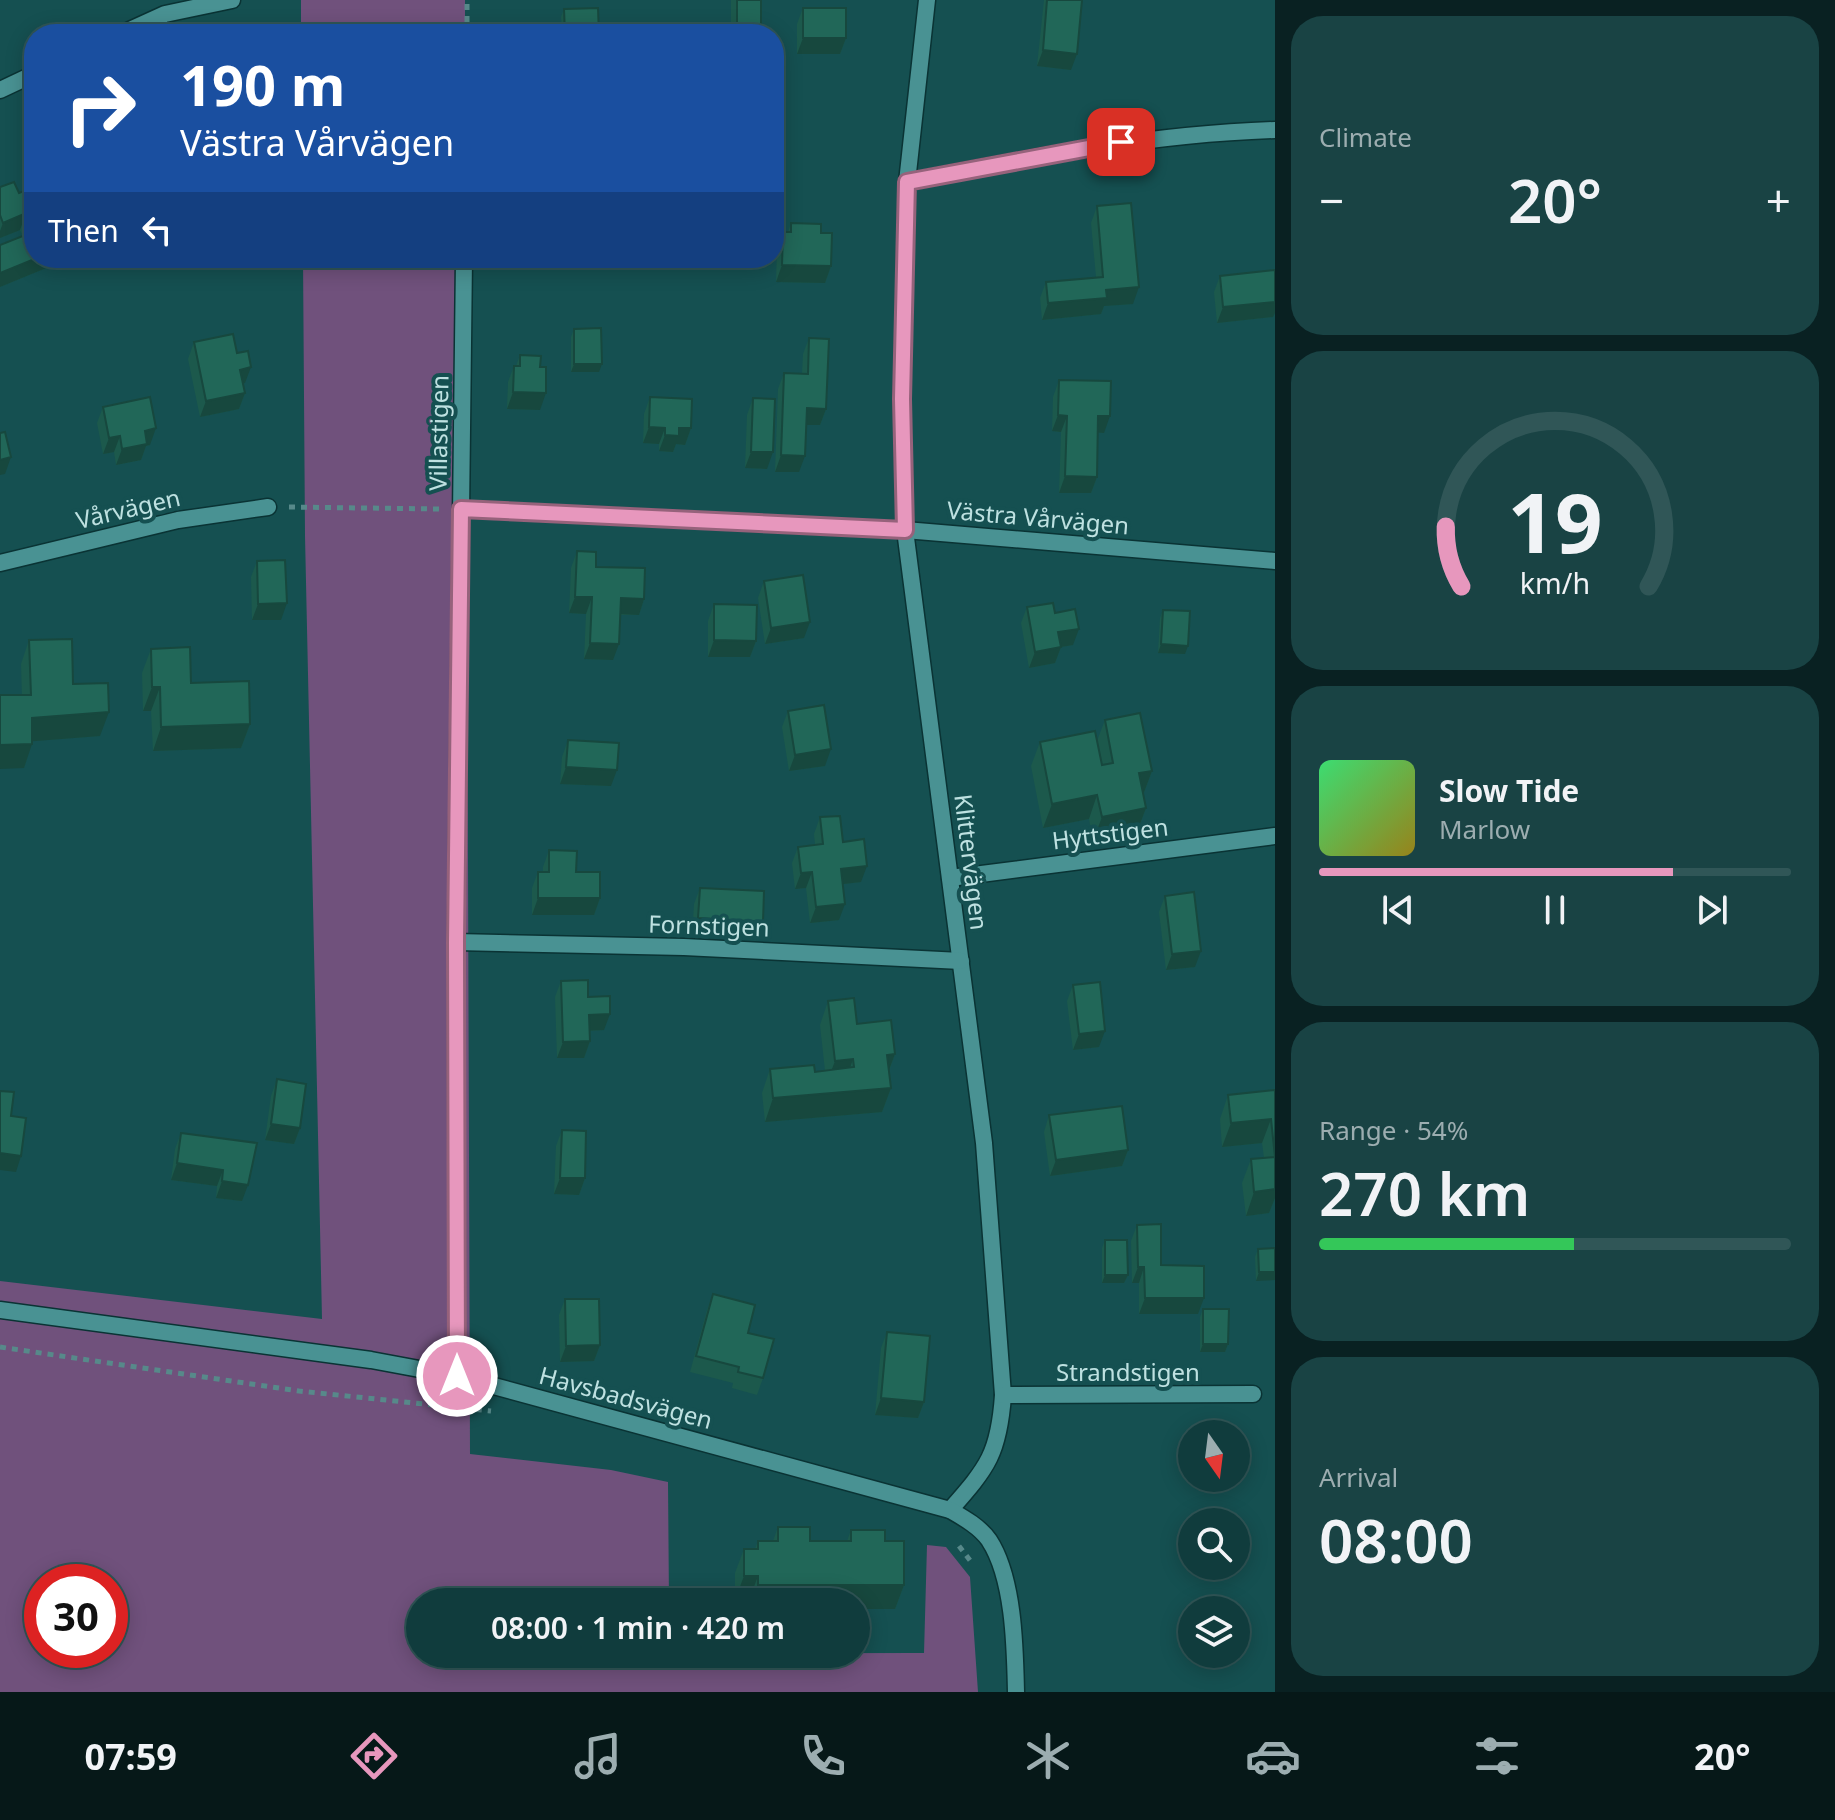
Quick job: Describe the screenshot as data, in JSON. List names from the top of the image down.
{
  "streets": {
    "street": [
      "Villastigen",
      "Vårvägen",
      "Västra Vårvägen",
      "Hyttstigen",
      "Klittervägen",
      "Fornstigen",
      "Strandstigen",
      "Havsbadsvägen"
    ]
  },
  "crossings": [
    ["Villastigen", "Västra Vårvägen"],
    ["Villastigen", "Fornstigen"],
    ["Villastigen", "Havsbadsvägen"],
    ["Västra Vårvägen", "Klittervägen"],
    ["Hyttstigen", "Klittervägen"],
    ["Klittervägen", "Fornstigen"],
    ["Klittervägen", "Strandstigen"],
    ["Klittervägen", "Havsbadsvägen"]
  ],
  "north": "bottom",
  "page": {
    "tile": [
      "Climate",
      ["Range · 54%", "270 km"],
      ["Arrival", "08:00"]
    ],
    "turn": ["190 m", "Västra Vårvägen"],
    "heat": ["−", "20°", "+"],
    "then": "Then",
    "song": ["Slow Tide", "Marlow"],
    "limit": "30",
    "trip": "08:00 · 1 min · 420 m",
    "tabs": ["07:59", "20°"],
    "gauge": ["19", "km/h"]
  }
}
